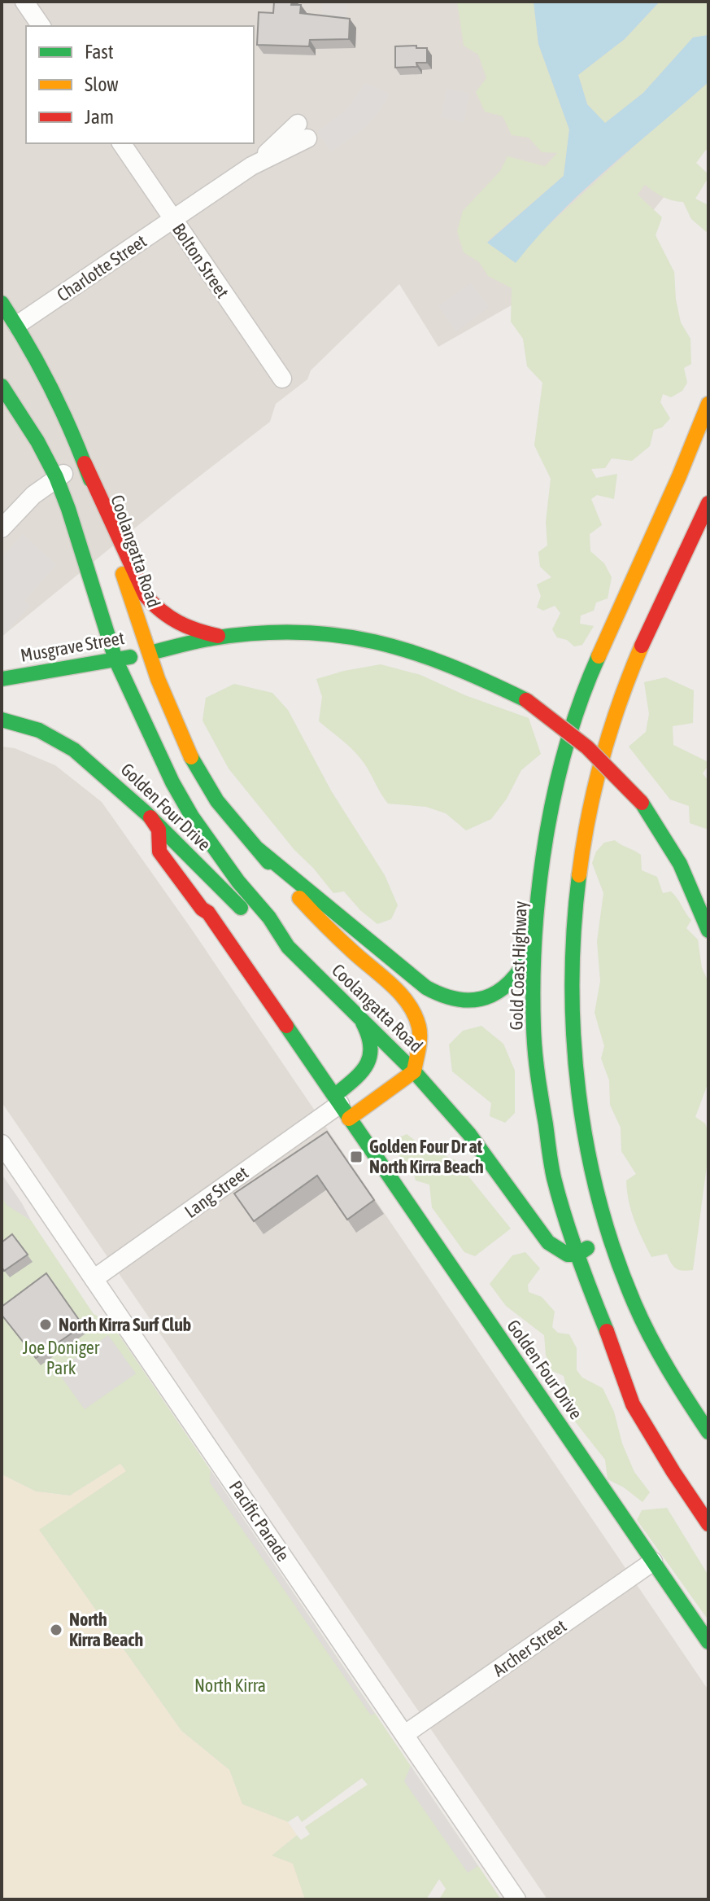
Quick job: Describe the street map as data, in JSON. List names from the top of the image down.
{
  "streets": {
    "main road": [
      "Coolangatta Road",
      "Musgrave Street",
      "Golden Four Drive",
      "Gold Coast Highway"
    ],
    "street": [
      "Bolton Street",
      "Charlotte Street",
      "Lang Street",
      "Pacific Parade",
      "Archer Street"
    ]
  },
  "crossings": [
    ["Bolton Street", "Charlotte Street"],
    ["Charlotte Street", "Coolangatta Road"],
    ["Coolangatta Road", "Musgrave Street"],
    ["Coolangatta Road", "Golden Four Drive"],
    ["Golden Four Drive", "Lang Street"],
    ["Golden Four Drive", "Archer Street"],
    ["Lang Street", "Pacific Parade"],
    ["Pacific Parade", "Archer Street"]
  ],
  "parks": ["Joe Doniger Park", "North Kirra"],
  "places": {
    "transit": ["Golden Four Dr at North Kirra Beach"],
    "other": ["North Kirra Surf Club", "North Kirra Beach"]
  },
  "legend": ["Fast", "Slow", "Jam"]
}
